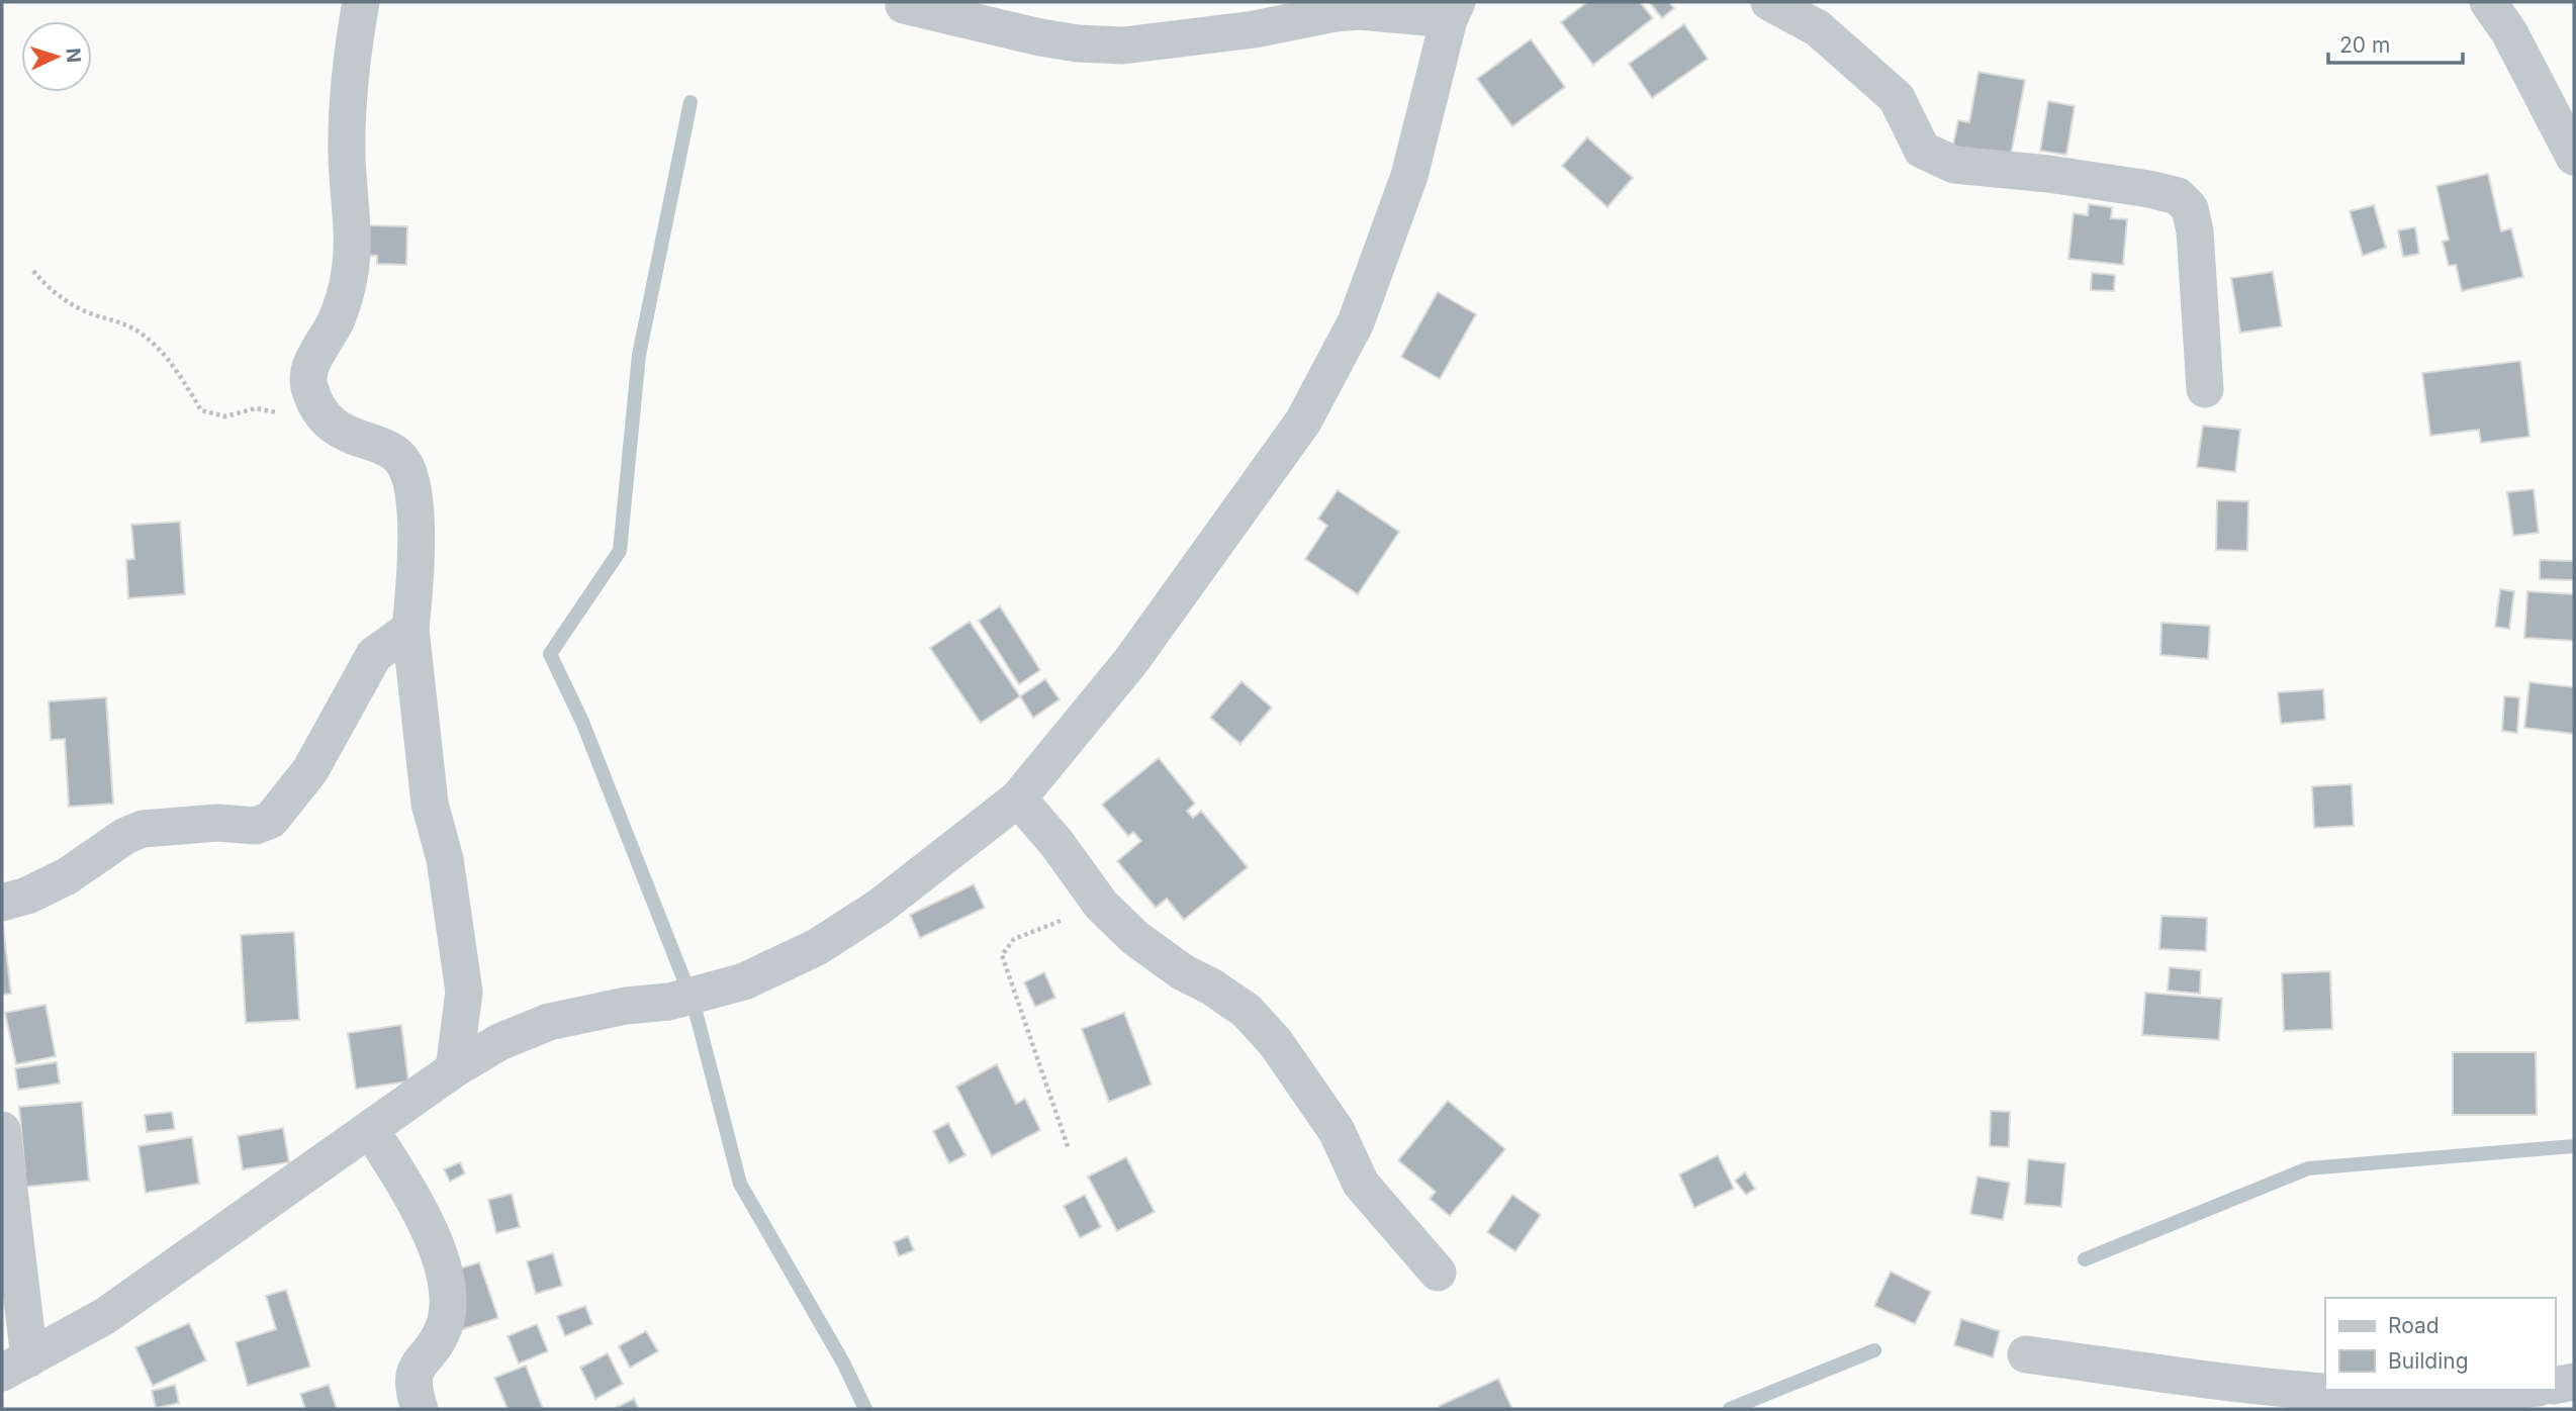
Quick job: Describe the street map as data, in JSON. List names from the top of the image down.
{
  "legend": ["Road", "Building"],
  "scale_bar": "20 m",
  "north": "right"
}
